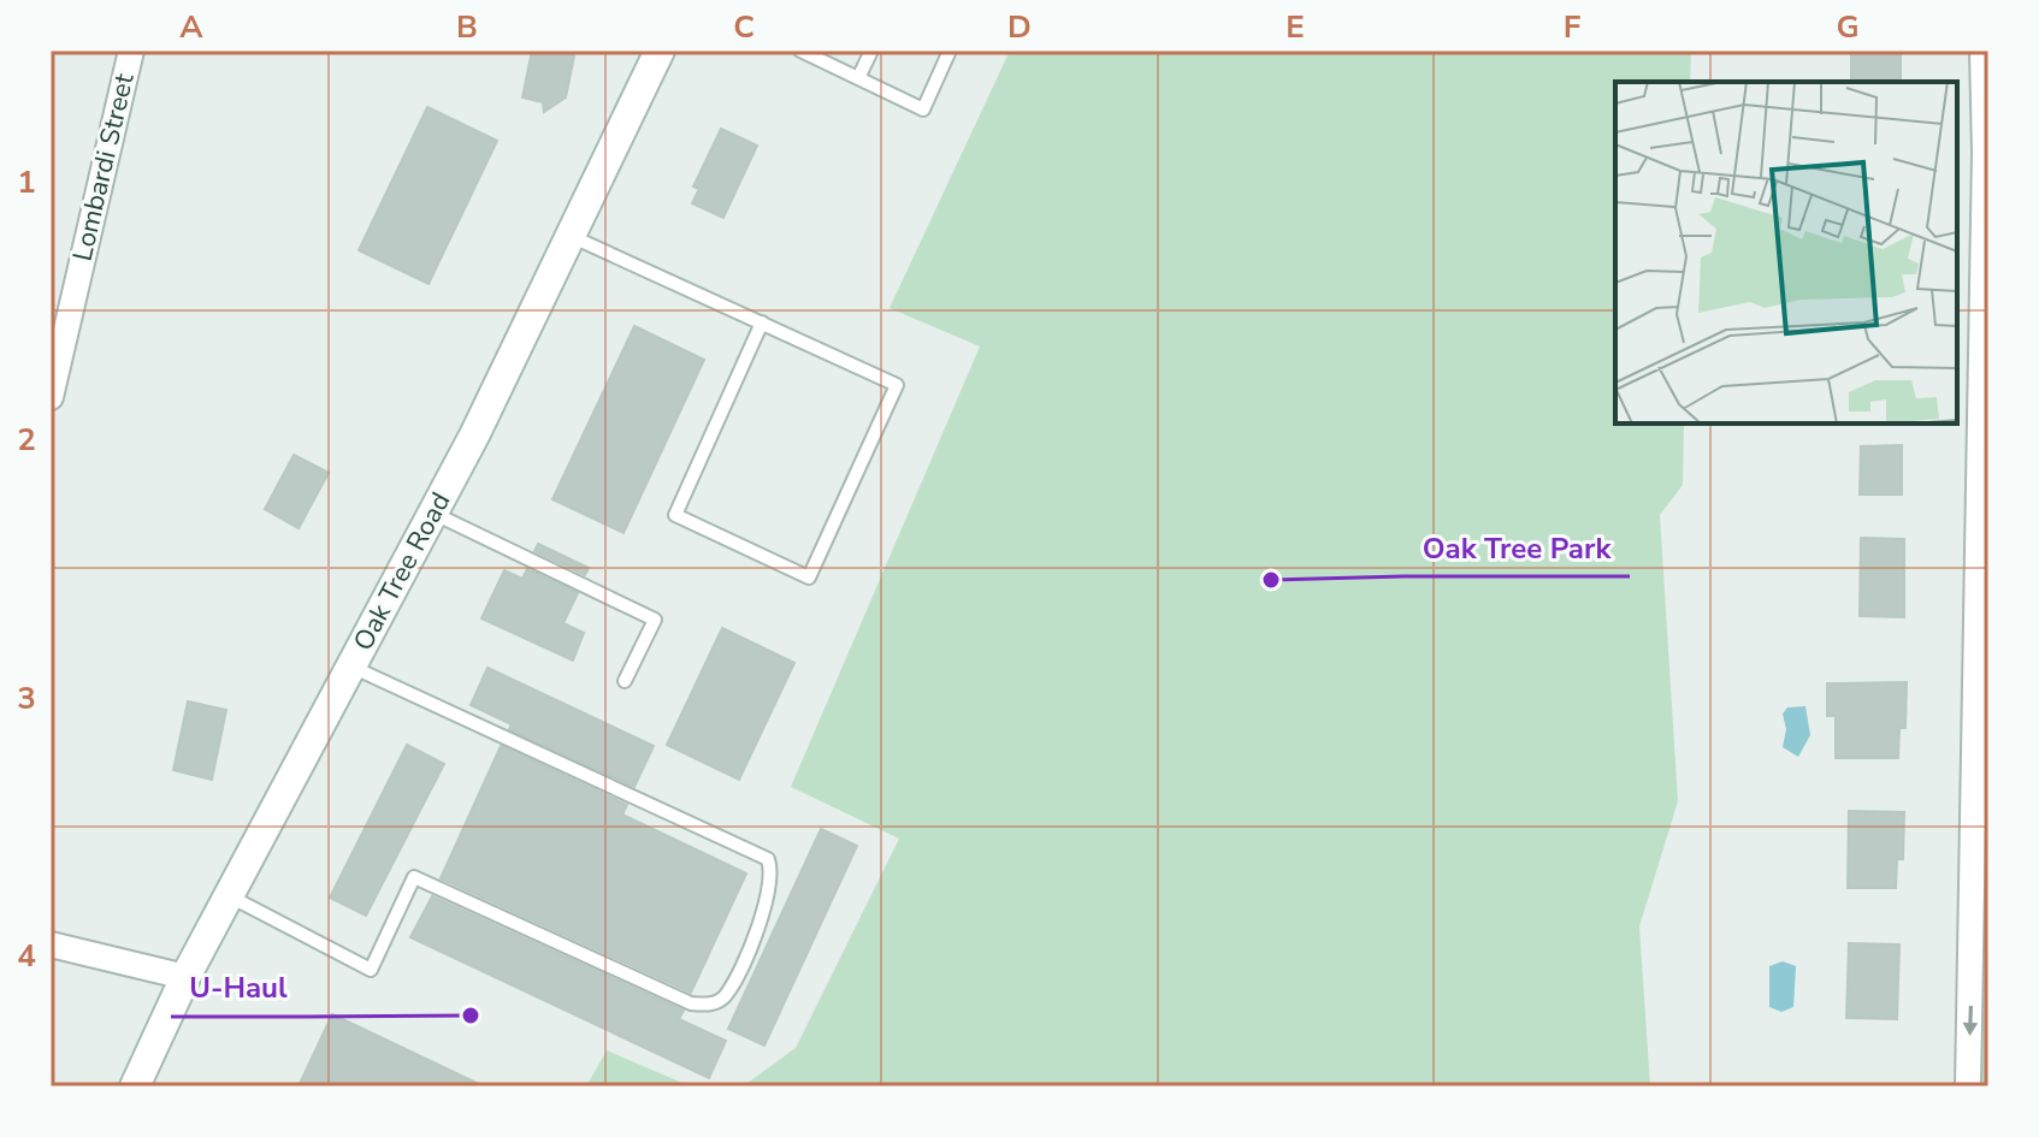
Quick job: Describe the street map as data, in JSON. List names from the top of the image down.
{
  "streets": {
    "main road": ["Oak Tree Road"],
    "street": ["Lombardi Street"]
  },
  "places": ["Oak Tree Park", "U-Haul"],
  "grid": {
    "columns": [
      "A",
      "B",
      "C",
      "D",
      "E",
      "F",
      "G"
    ],
    "rows": [
      "1",
      "2",
      "3",
      "4"
    ]
  }
}
